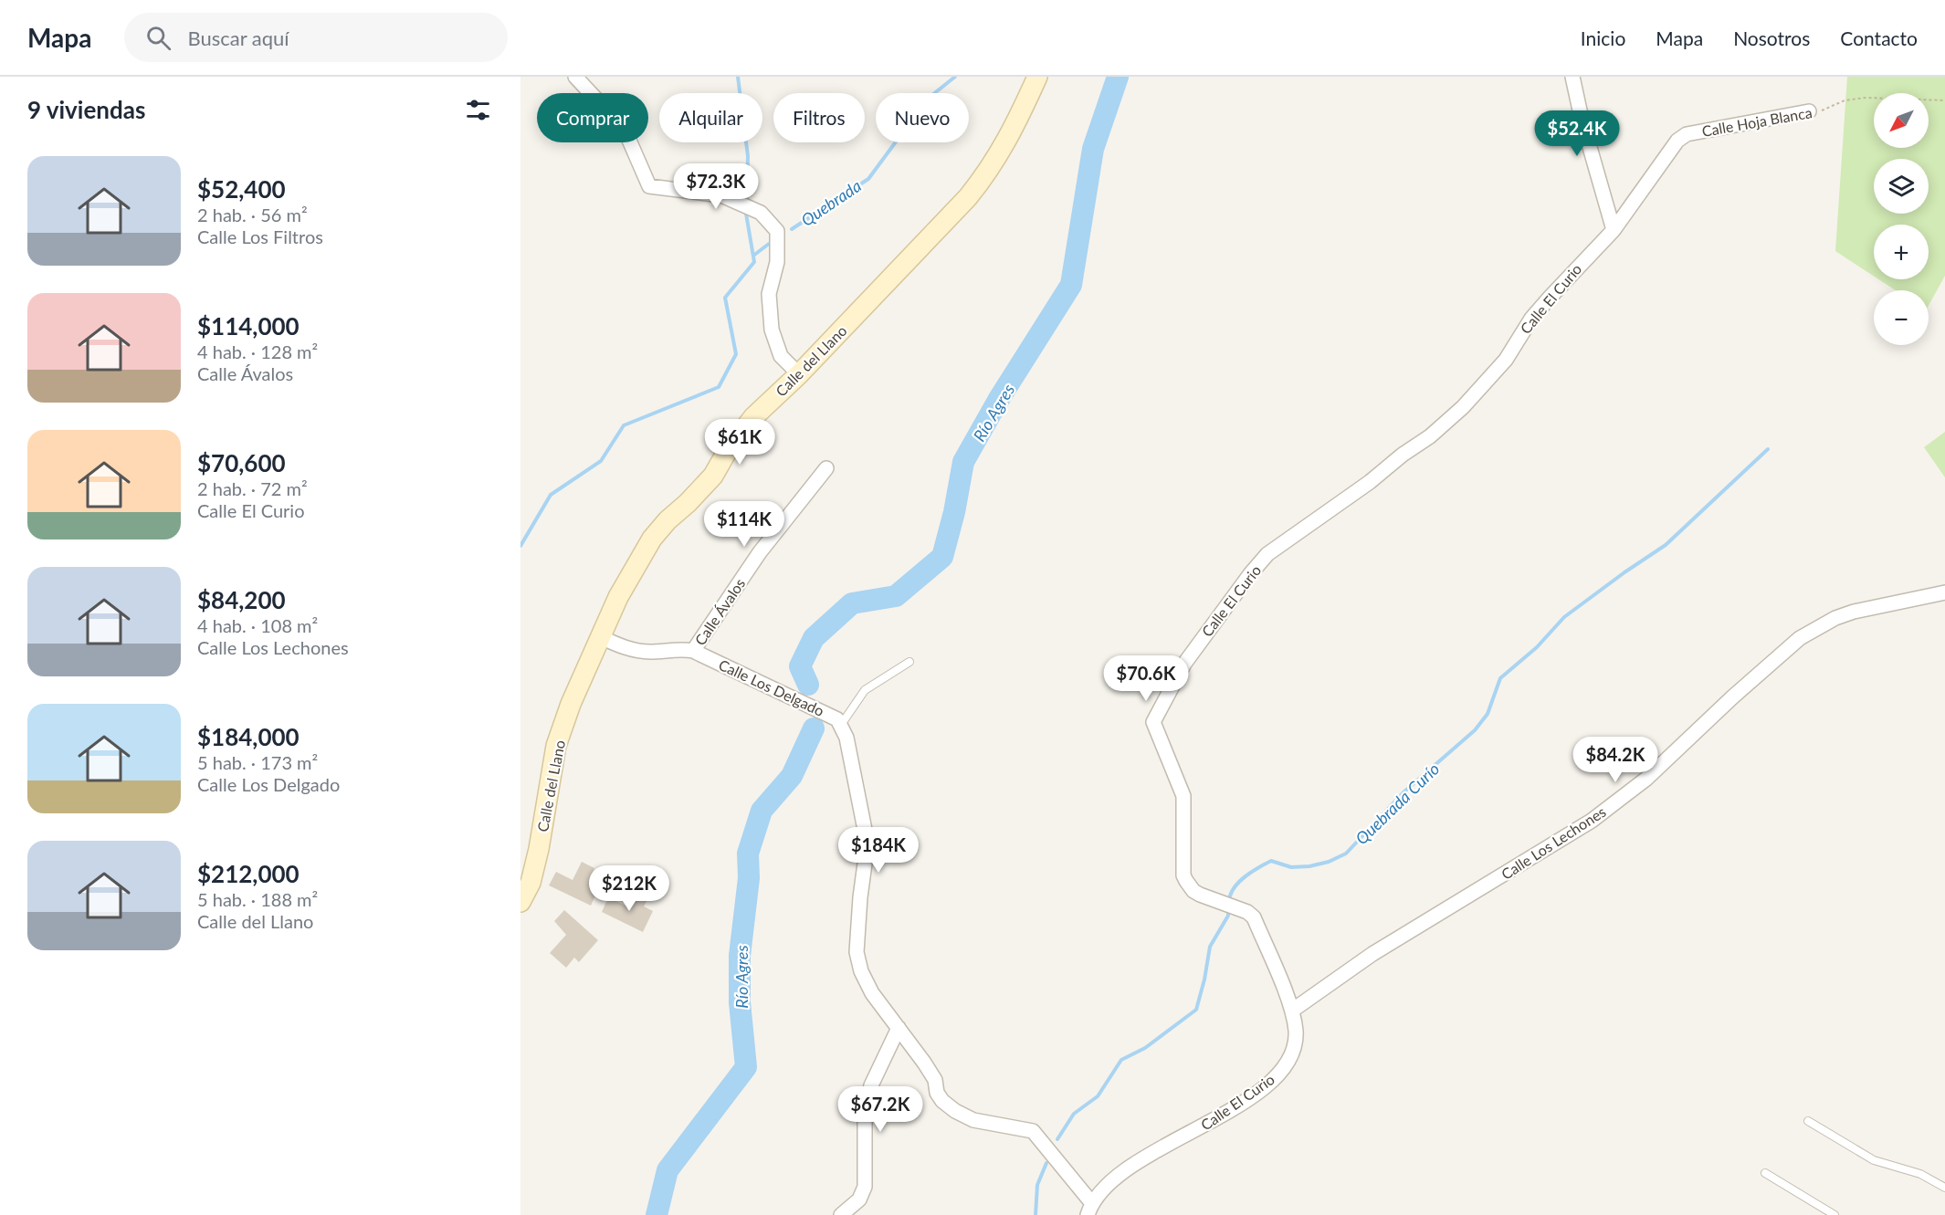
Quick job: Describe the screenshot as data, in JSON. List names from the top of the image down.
{
  "streets": {
    "main road": ["Calle del Llano"],
    "street": [
      "Calle Hoja Blanca",
      "Calle El Curio",
      "Calle Ávalos",
      "Calle Los Delgado",
      "Calle Los Lechones"
    ]
  },
  "crossings": [
    ["Calle Hoja Blanca", "Calle El Curio"],
    ["Calle El Curio", "Calle Los Delgado"],
    ["Calle El Curio", "Calle Los Lechones"],
    ["Calle del Llano", "Calle Los Delgado"],
    ["Calle Ávalos", "Calle Los Delgado"]
  ],
  "water": ["Quebrada", "Río Agres", "Quebrada Curío"],
  "north": "bottom left",
  "page": {
    "header": "Mapa",
    "search": "Buscar aquí",
    "nav": [
      "Inicio",
      "Mapa",
      "Nosotros",
      "Contacto"
    ],
    "heading": "9 viviendas",
    "map_buttons": ["+", "−"],
    "chip": [
      "Comprar",
      "Alquilar",
      "Filtros",
      "Nuevo"
    ],
    "price": [
      "$52.4K",
      "$72.3K",
      "$61K",
      "$114K",
      "$70.6K",
      "$84.2K",
      "$184K",
      "$212K",
      "$67.2K"
    ],
    "list": [
      {
        "name": "$52,400",
        "note": "2 hab. · 56 m² · Calle Los Filtros"
      },
      {
        "name": "$114,000",
        "note": "4 hab. · 128 m² · Calle Ávalos"
      },
      {
        "name": "$70,600",
        "note": "2 hab. · 72 m² · Calle El Curio"
      },
      {
        "name": "$84,200",
        "note": "4 hab. · 108 m² · Calle Los Lechones"
      },
      {
        "name": "$184,000",
        "note": "5 hab. · 173 m² · Calle Los Delgado"
      },
      {
        "name": "$212,000",
        "note": "5 hab. · 188 m² · Calle del Llano"
      }
    ]
  }
}
